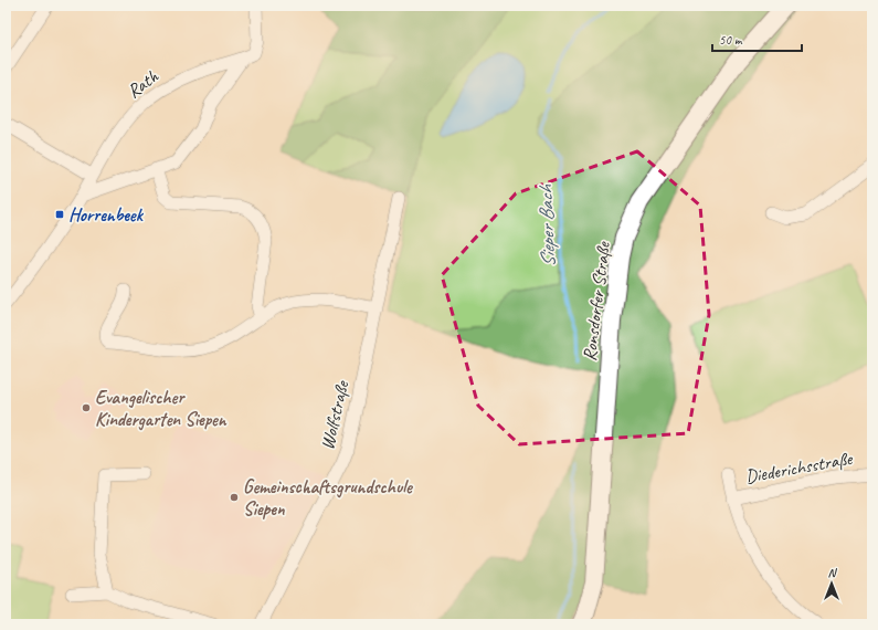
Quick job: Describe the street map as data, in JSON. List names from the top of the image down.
{
  "streets": {
    "main road": ["Ronsdorfer Straße"],
    "street": ["Rath", "Wolfstraße", "Diederichsstraße"]
  },
  "water": ["Sieper Bach"],
  "places": {
    "transit": ["Horrenbeek"],
    "other": ["Evangelischer Kindergarten Siepen", "Gemeinschaftsgrundschule Siepen"]
  },
  "scale_bar": "50 m",
  "north": "top"
}
